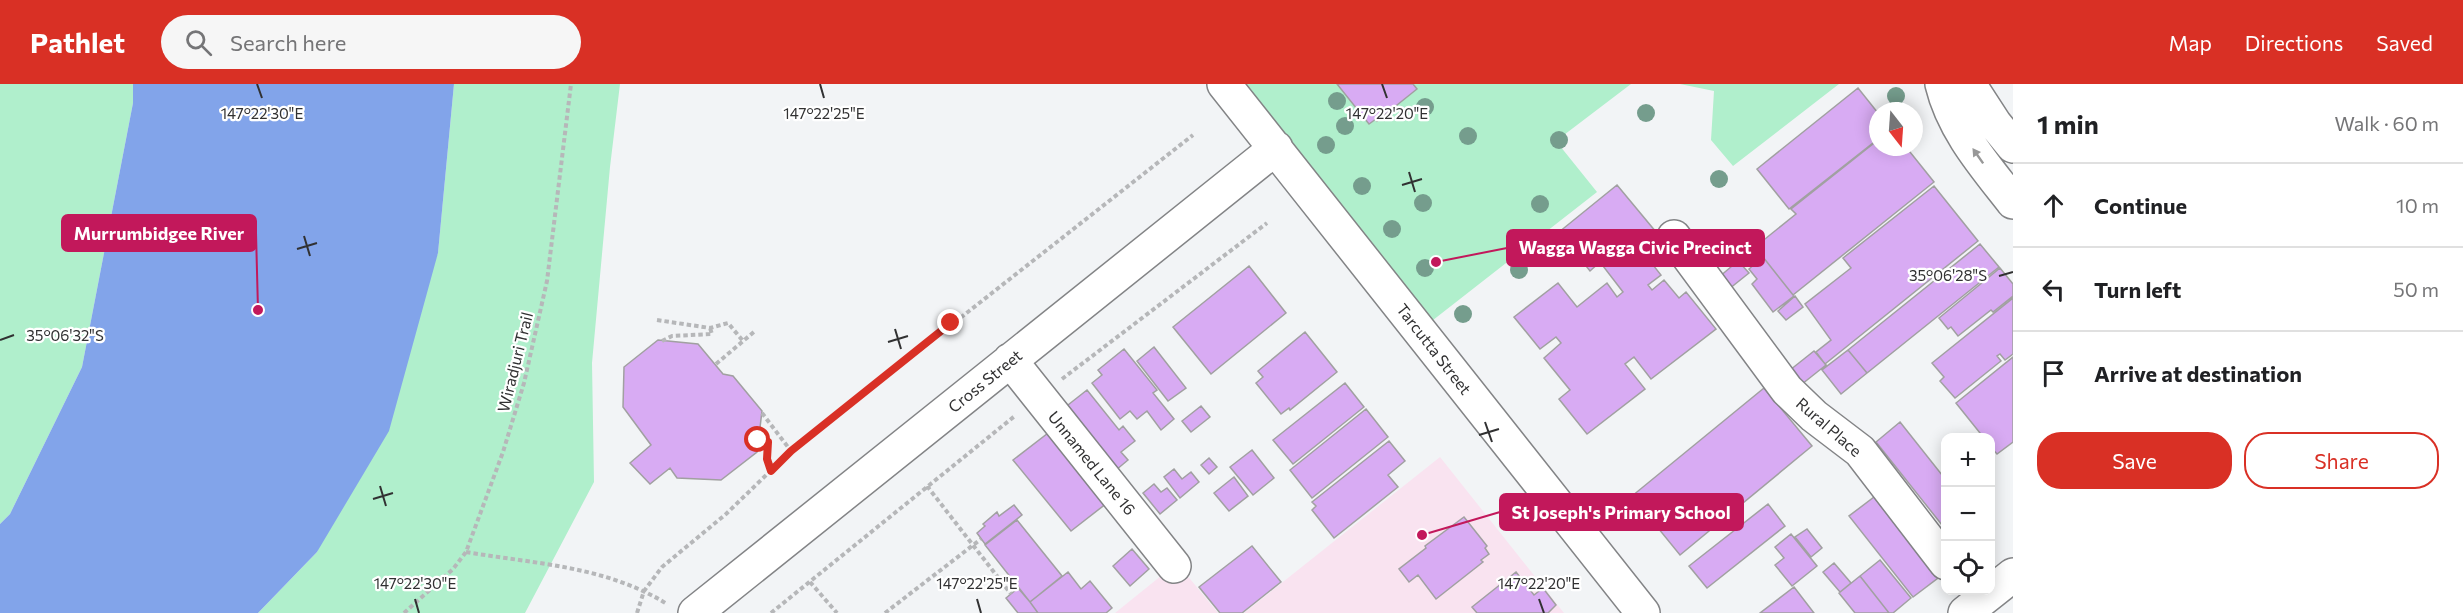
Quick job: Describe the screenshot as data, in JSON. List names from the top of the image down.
{
  "streets": {
    "street": [
      "Tarcutta Street",
      "Cross Street",
      "Rural Place",
      "Unnamed Lane 16"
    ],
    "path": ["Wiradjuri Trail"]
  },
  "crossings": [
    ["Tarcutta Street", "Cross Street"],
    ["Cross Street", "Unnamed Lane 16"]
  ],
  "places": ["Wagga Wagga Civic Precinct", "Murrumbidgee River", "St Joseph's Primary School"],
  "north": "bottom",
  "page": {
    "header": "Pathlet",
    "search": "Search here",
    "nav": ["Map", "Directions", "Saved"],
    "heading": ["1 min", "Walk · 60 m"],
    "list": [
      ["Continue", "10 m"],
      ["Turn left", "50 m"],
      "Arrive at destination"
    ],
    "buttons": ["Save", "Share"],
    "map_buttons": ["+", "−"]
  },
  "coordinates": [
    "147°22'30\"E",
    "147°22'25\"E",
    "147°22'20\"E",
    "35°06'28\"S",
    "35°06'32\"S"
  ]
}
